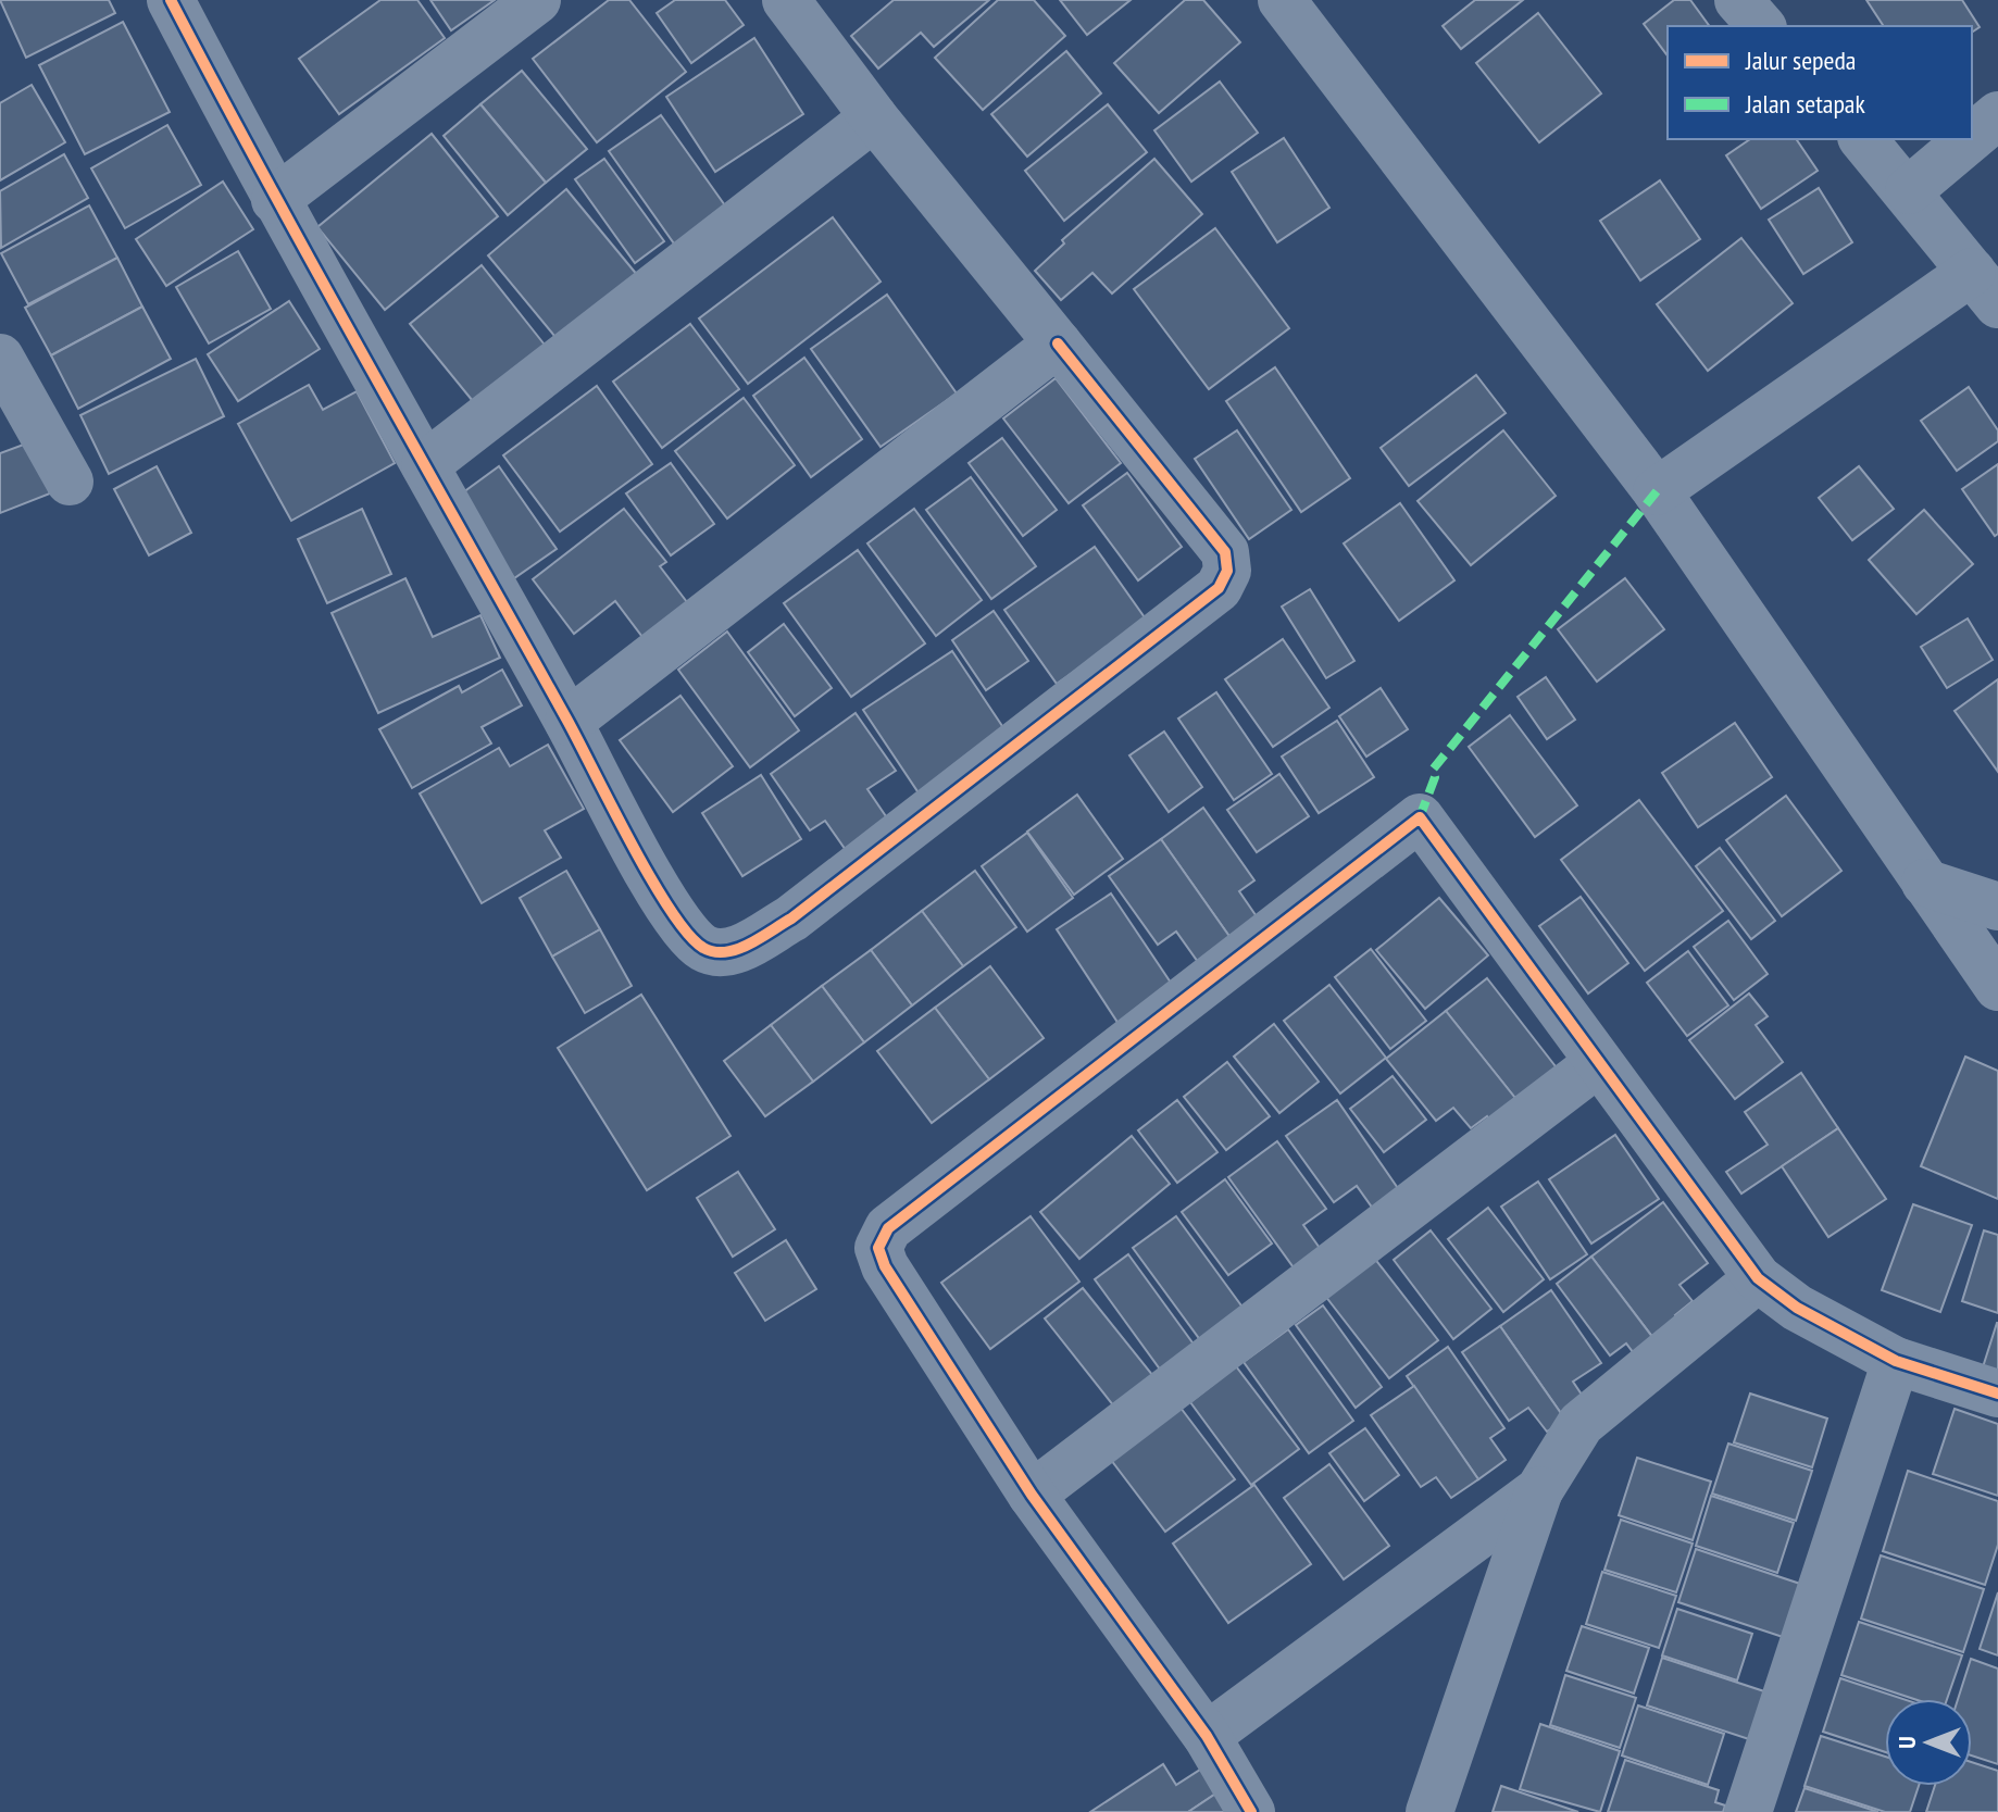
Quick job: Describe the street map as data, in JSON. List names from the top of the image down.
{
  "legend": ["Jalur sepeda", "Jalan setapak"],
  "north": "left"
}
